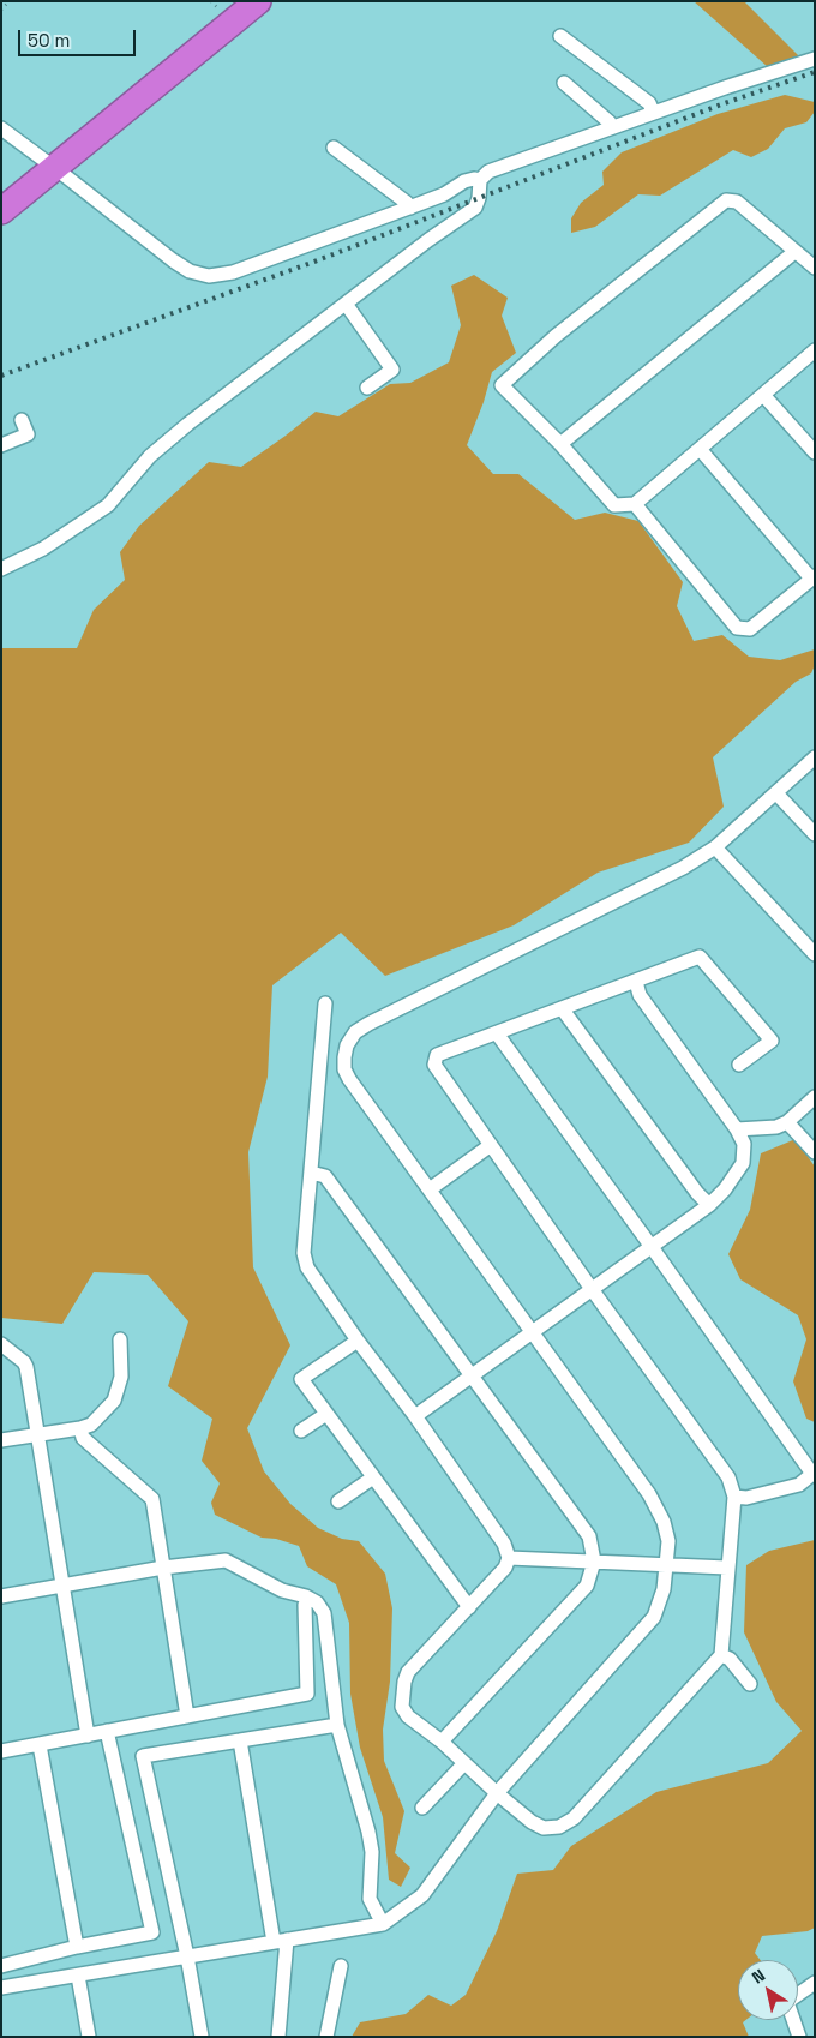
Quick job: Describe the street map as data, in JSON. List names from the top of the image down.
{
  "scale_bar": "50 m",
  "north": "top left"
}
